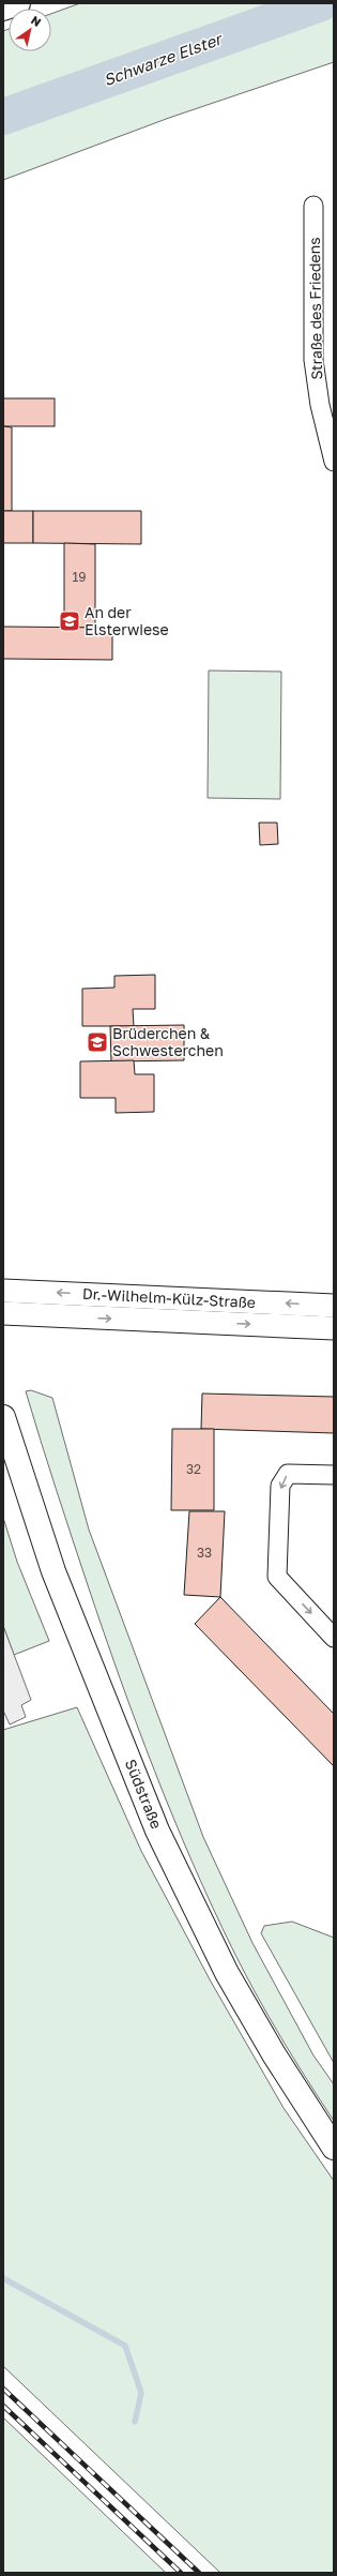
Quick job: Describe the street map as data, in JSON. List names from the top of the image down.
{
  "streets": {
    "main road": ["Südstraße"],
    "street": ["Straße des Friedens", "Dr.-Wilhelm-Külz-Straße"]
  },
  "water": ["Schwarze Elster"],
  "places": {
    "school or university": ["An der Elsterwiese", "Brüderchen & Schwesterchen"]
  },
  "house_numbers": ["19", "32", "33"],
  "north": "top right"
}
